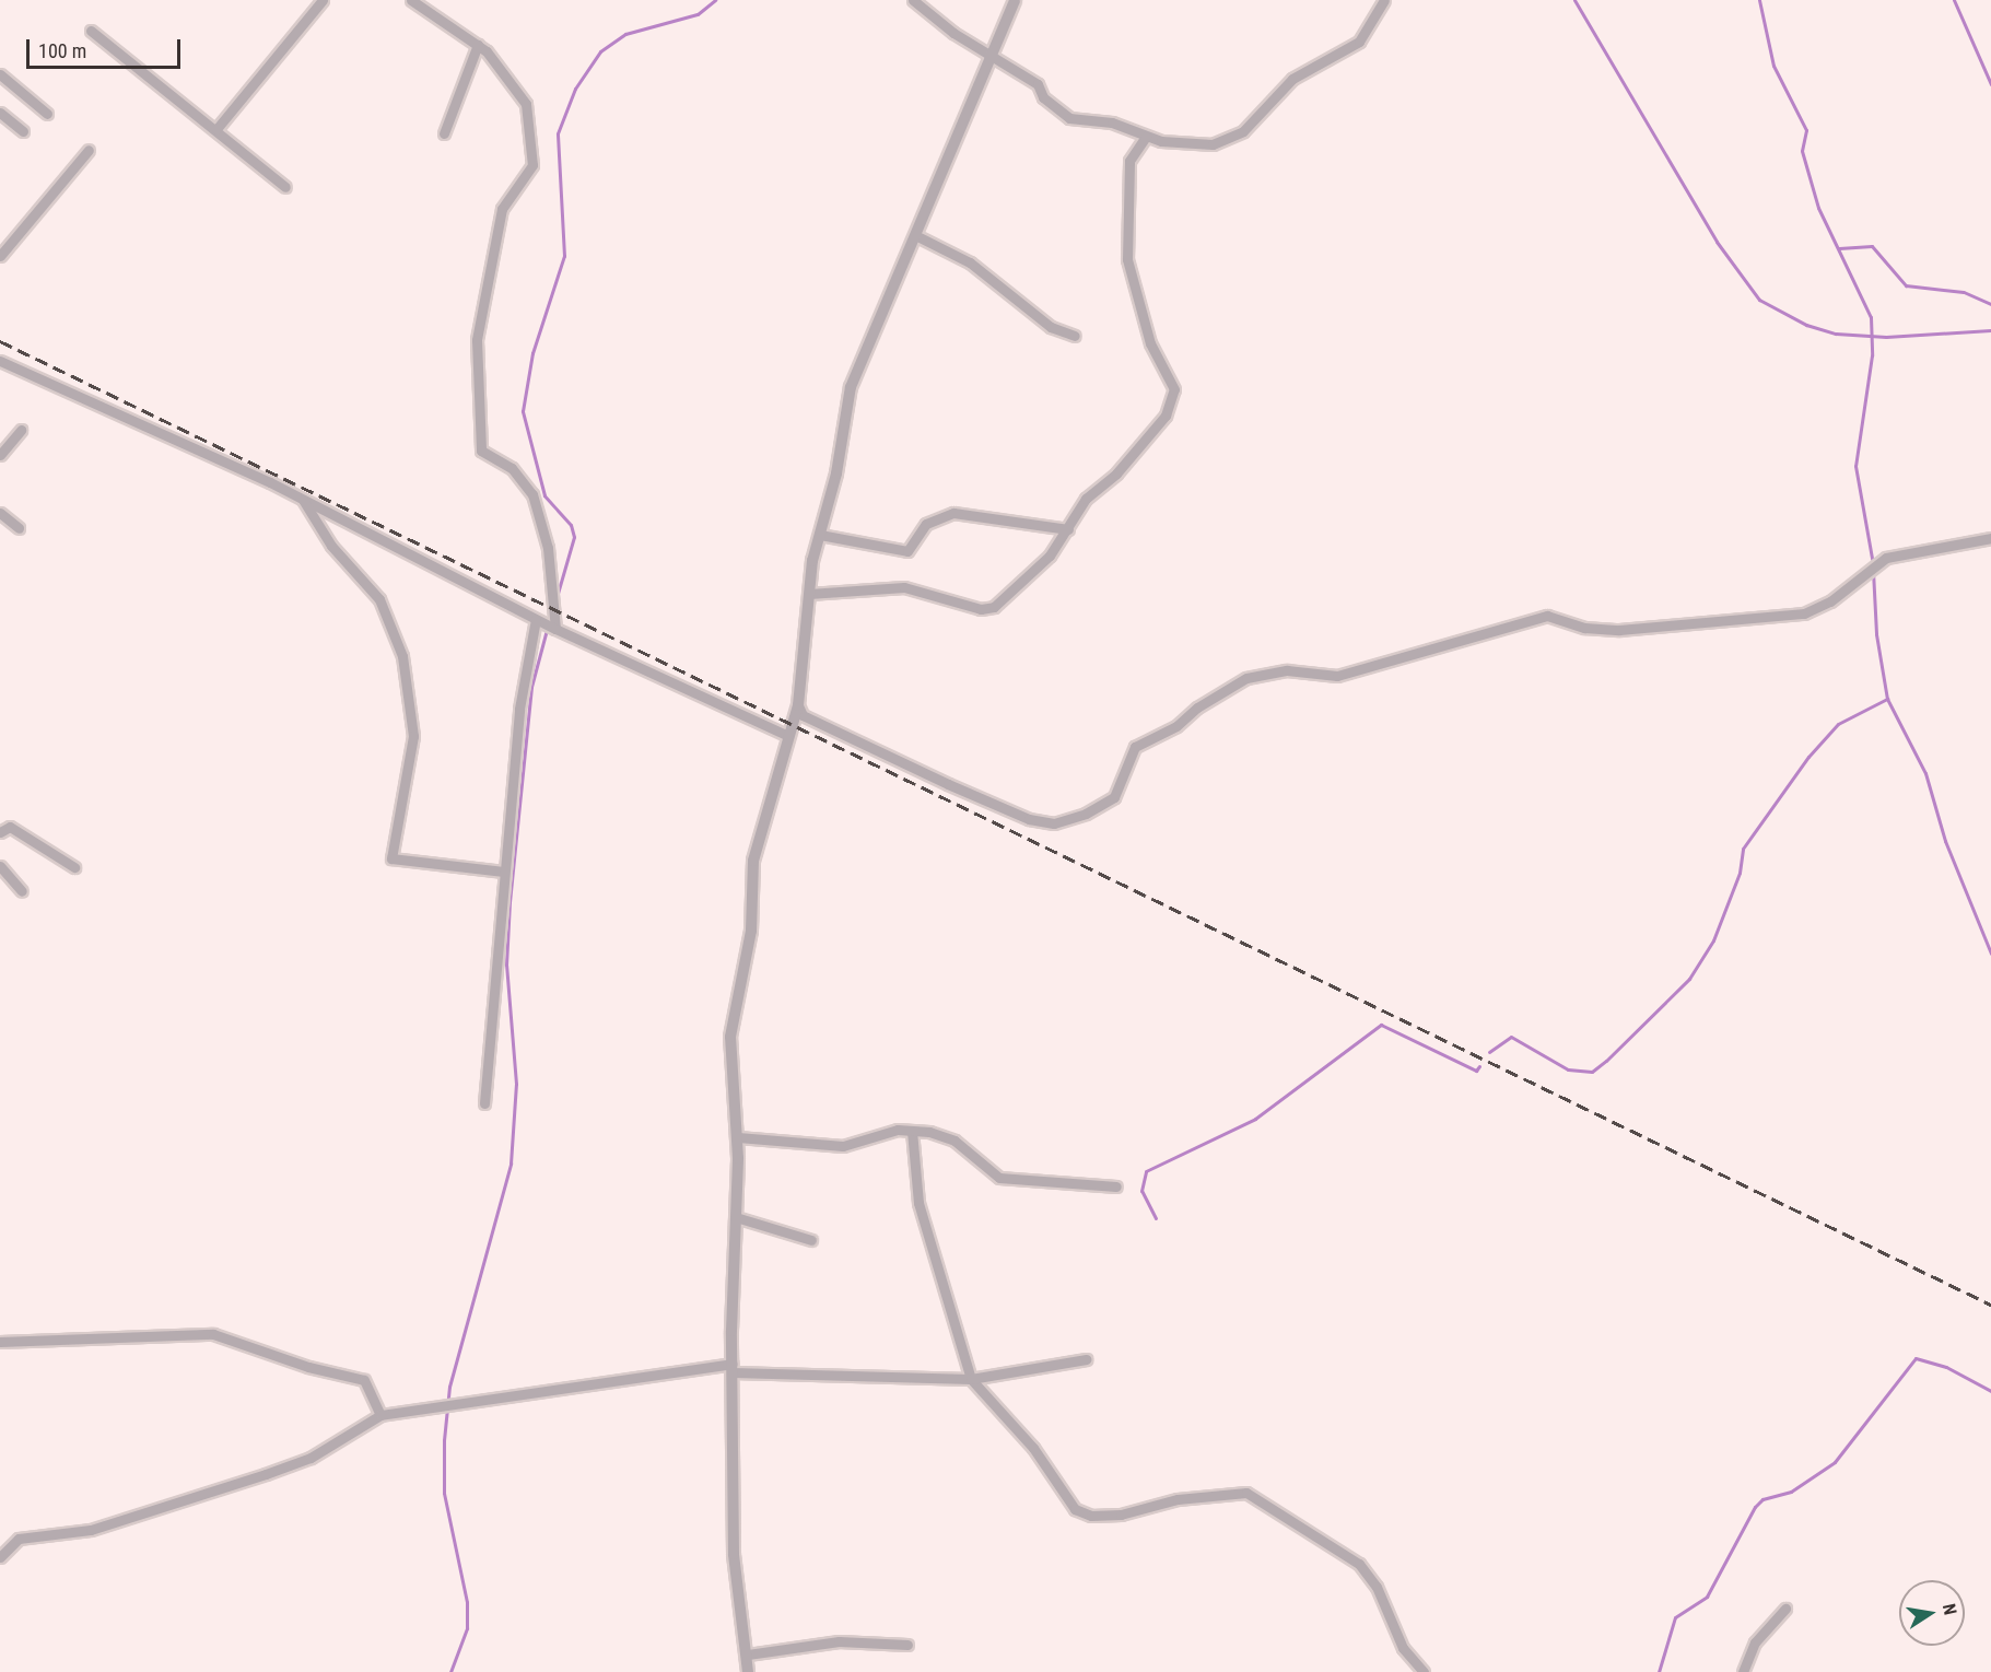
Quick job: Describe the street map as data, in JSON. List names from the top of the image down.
{
  "scale_bar": "100 m",
  "north": "right"
}
